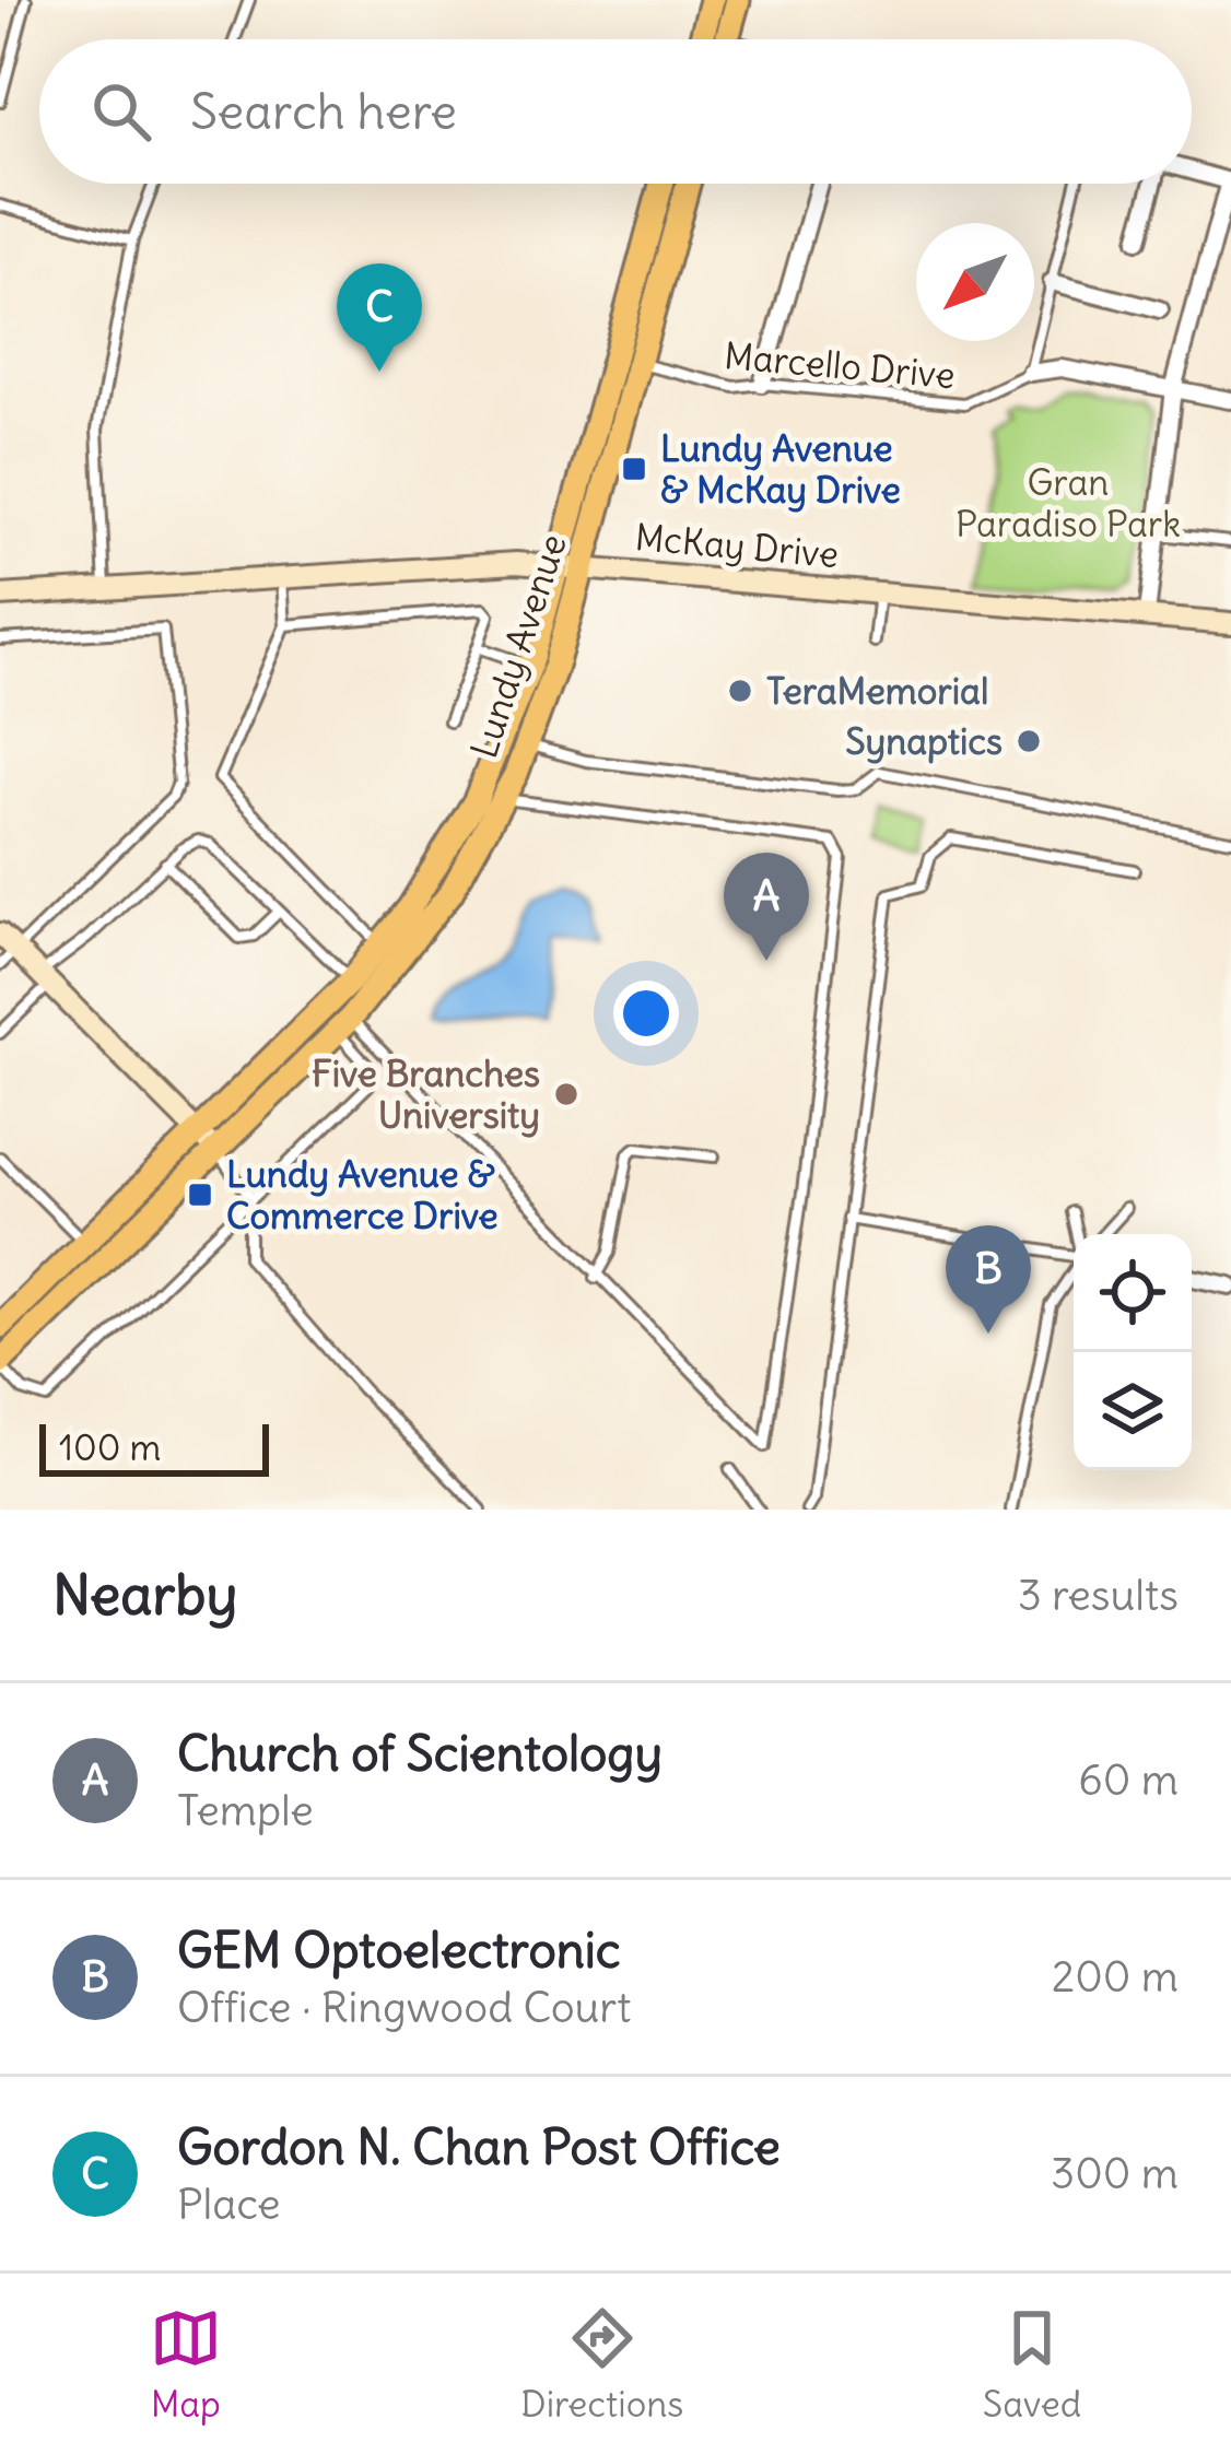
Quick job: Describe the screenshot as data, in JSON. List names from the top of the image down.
{
  "streets": {
    "main road": ["Lundy Avenue"],
    "street": ["McKay Drive"],
    "lane": ["Marcello Drive"]
  },
  "crossings": [
    ["Marcello Drive", "Lundy Avenue"],
    ["McKay Drive", "Lundy Avenue"]
  ],
  "parks": ["Gran Paradiso Park"],
  "places": {
    "transit": ["Lundy Avenue & McKay Drive", "Lundy Avenue & Commerce Drive"],
    "other": ["TeraMemorial", "Synaptics", "Five Branches University"]
  },
  "scale_bar": "100 m",
  "north": "bottom left",
  "page": {
    "search": "Search here",
    "pins": ["C", "A", "B"],
    "scale": "100 m",
    "heading": ["Nearby", "3 results"],
    "list": [
      {
        "mark": "A",
        "name": "Church of Scientology",
        "note": "Temple",
        "value": "60 m"
      },
      {
        "mark": "B",
        "name": "GEM Optoelectronic",
        "note": "Office · Ringwood Court",
        "value": "200 m"
      },
      {
        "mark": "C",
        "name": "Gordon N. Chan Post Office",
        "note": "Place",
        "value": "300 m"
      }
    ],
    "nav": ["Map", "Directions", "Saved"]
  }
}
